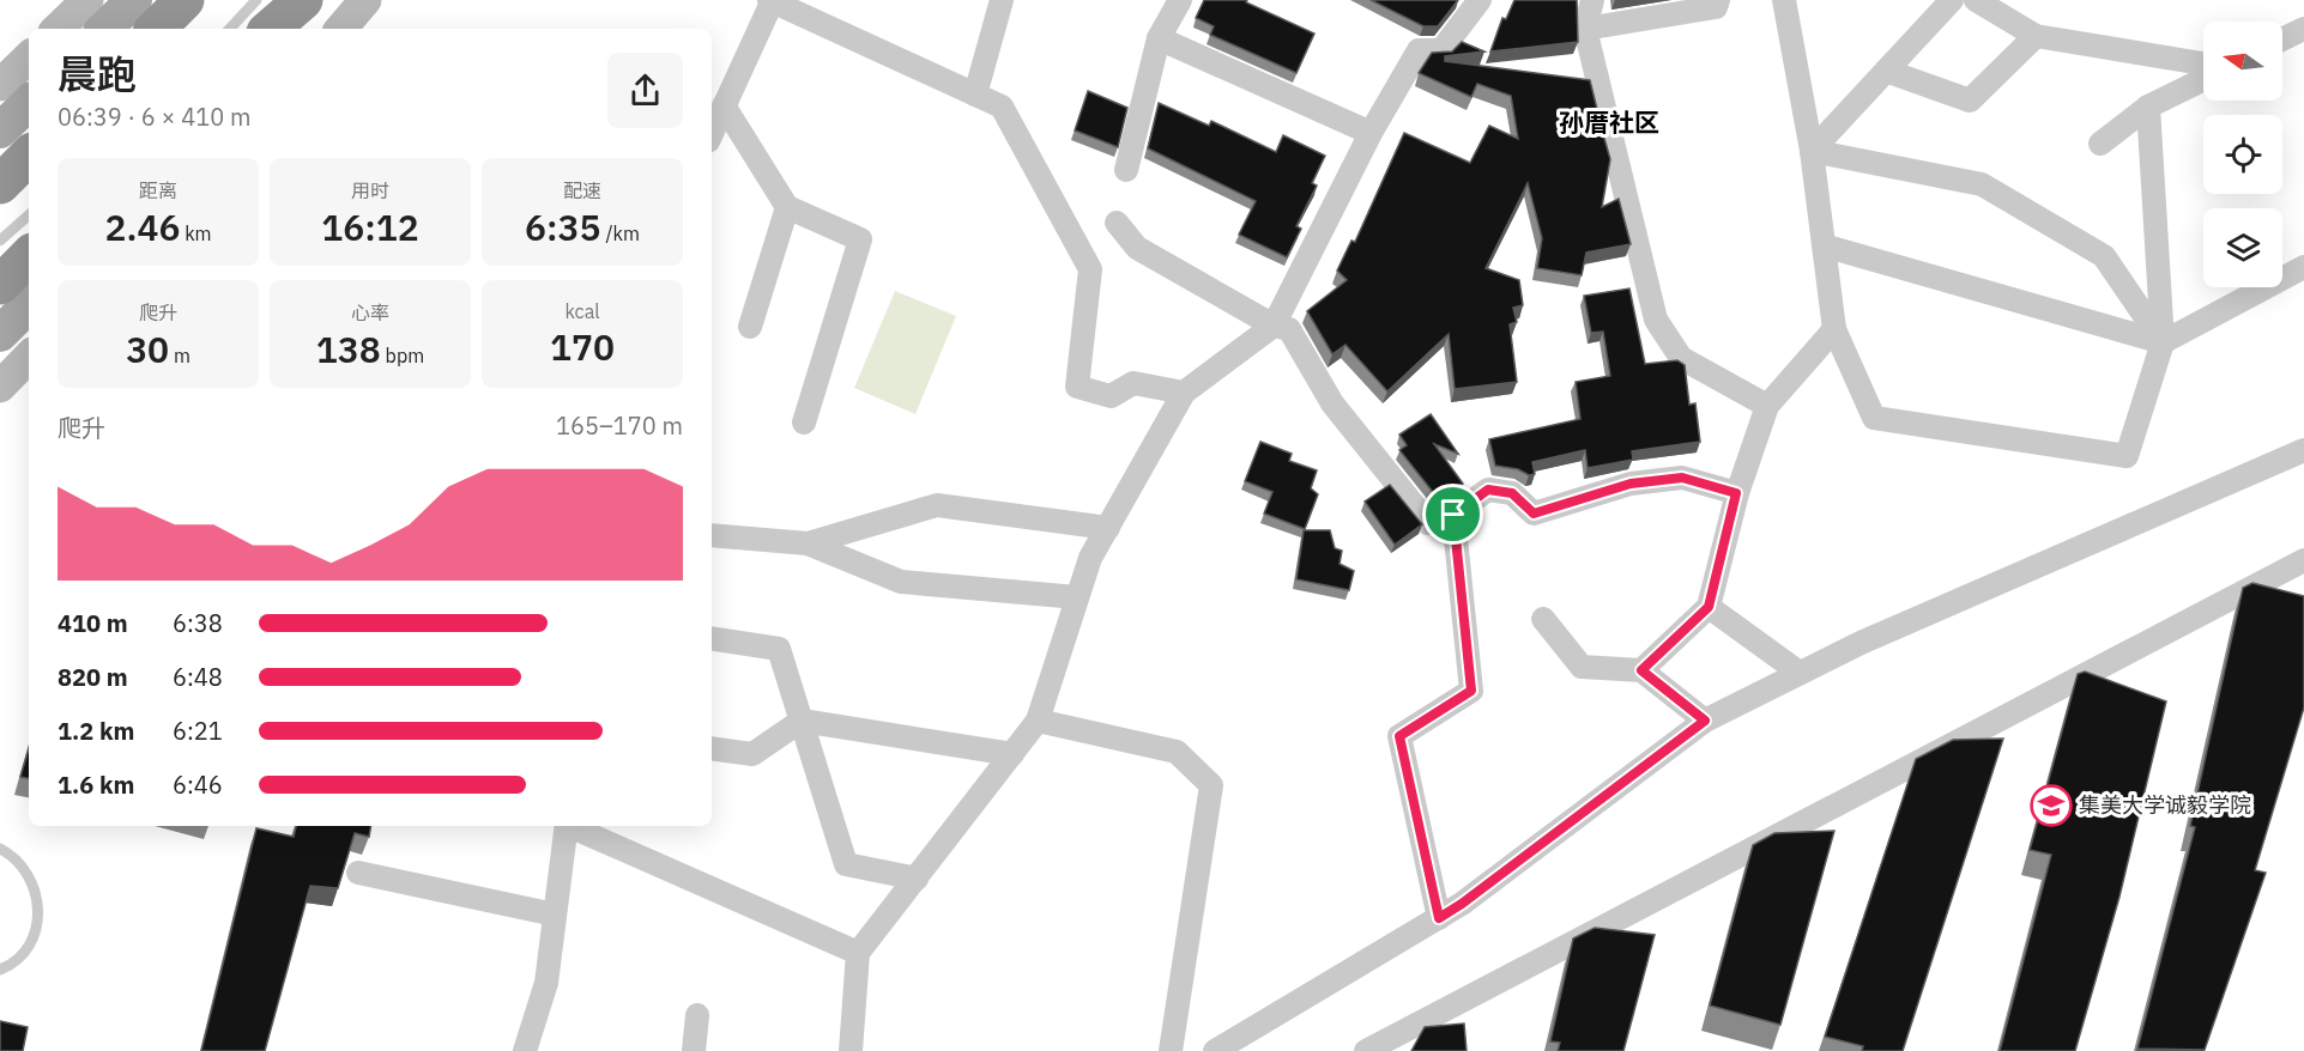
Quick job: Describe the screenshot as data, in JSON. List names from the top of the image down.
{
  "districts": ["孙厝社区"],
  "places": {
    "school or university": ["集美大学诚毅学院"]
  },
  "north": "left",
  "page": {
    "heading": ["晨跑", "06:39 · 6 × 410 m"],
    "stats": [
      ["距离", "2.46 km"],
      ["用时", "16:12"],
      ["配速", "6:35 /km"],
      ["爬升", "30 m"],
      ["心率", "138 bpm"],
      ["kcal", "170"]
    ],
    "chart": ["爬升", "165–170 m"],
    "list": [
      {
        "name": "410 m",
        "note": "6:38"
      },
      {
        "name": "820 m",
        "note": "6:48"
      },
      {
        "name": "1.2 km",
        "note": "6:21"
      },
      {
        "name": "1.6 km",
        "note": "6:46"
      }
    ]
  }
}
